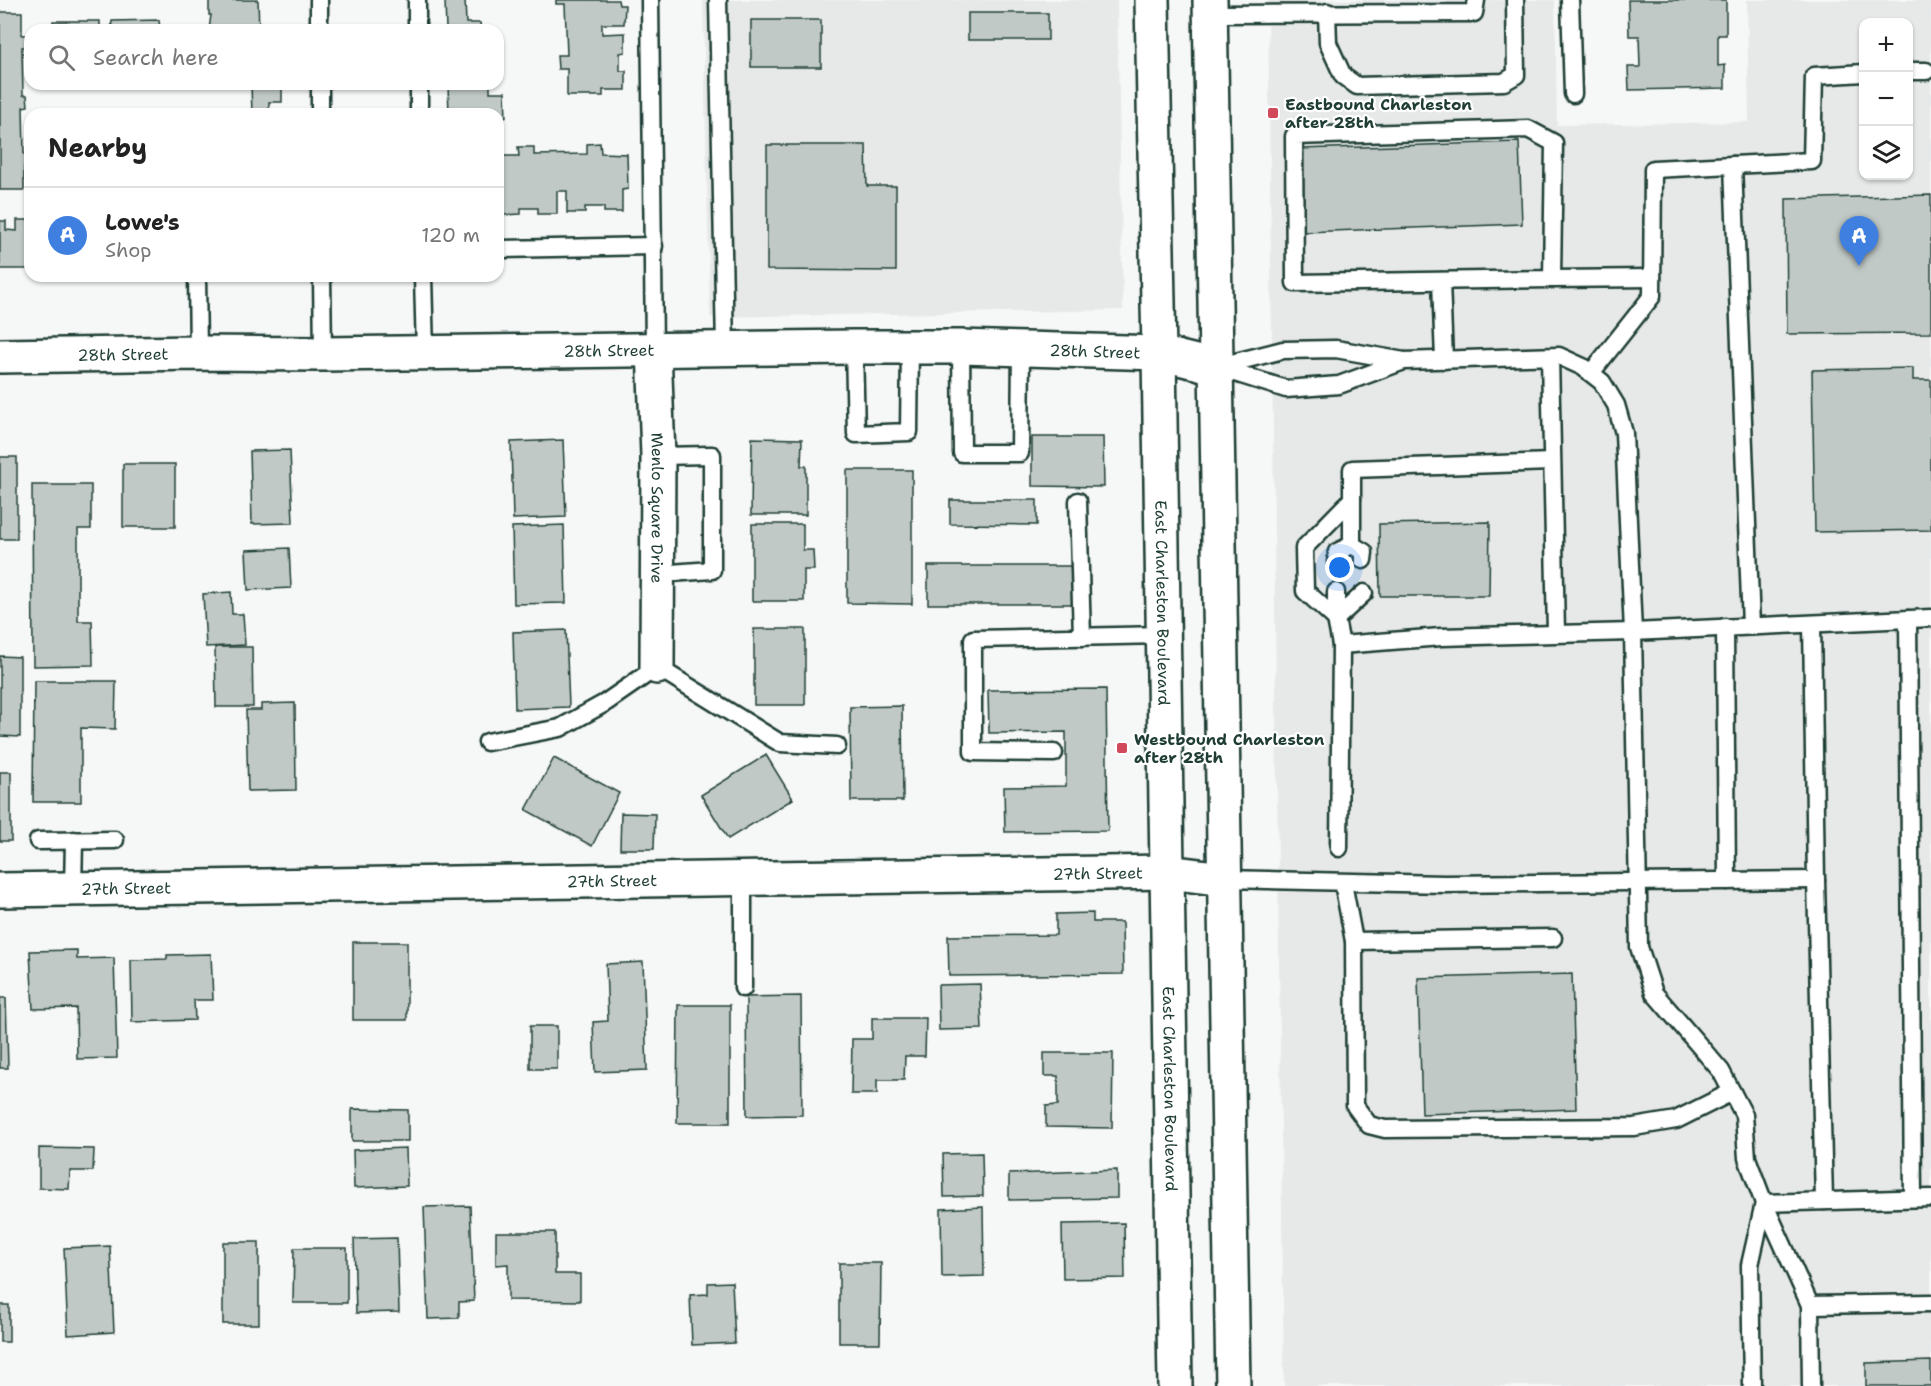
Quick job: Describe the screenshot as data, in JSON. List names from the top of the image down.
{
  "streets": {
    "street": [
      "28th Street",
      "Menlo Square Drive",
      "East Charleston Boulevard",
      "27th Street"
    ]
  },
  "crossings": [
    ["28th Street", "Menlo Square Drive"],
    ["28th Street", "East Charleston Boulevard"],
    ["East Charleston Boulevard", "27th Street"]
  ],
  "places": {
    "transit": ["Eastbound Charleston after 28th", "Westbound Charleston after 28th"]
  },
  "page": {
    "map_buttons": ["+", "−"],
    "search": "Search here",
    "heading": "Nearby",
    "list": [
      {
        "mark": "A",
        "name": "Lowe's",
        "note": "Shop",
        "value": "120 m"
      }
    ],
    "pins": "A"
  }
}
